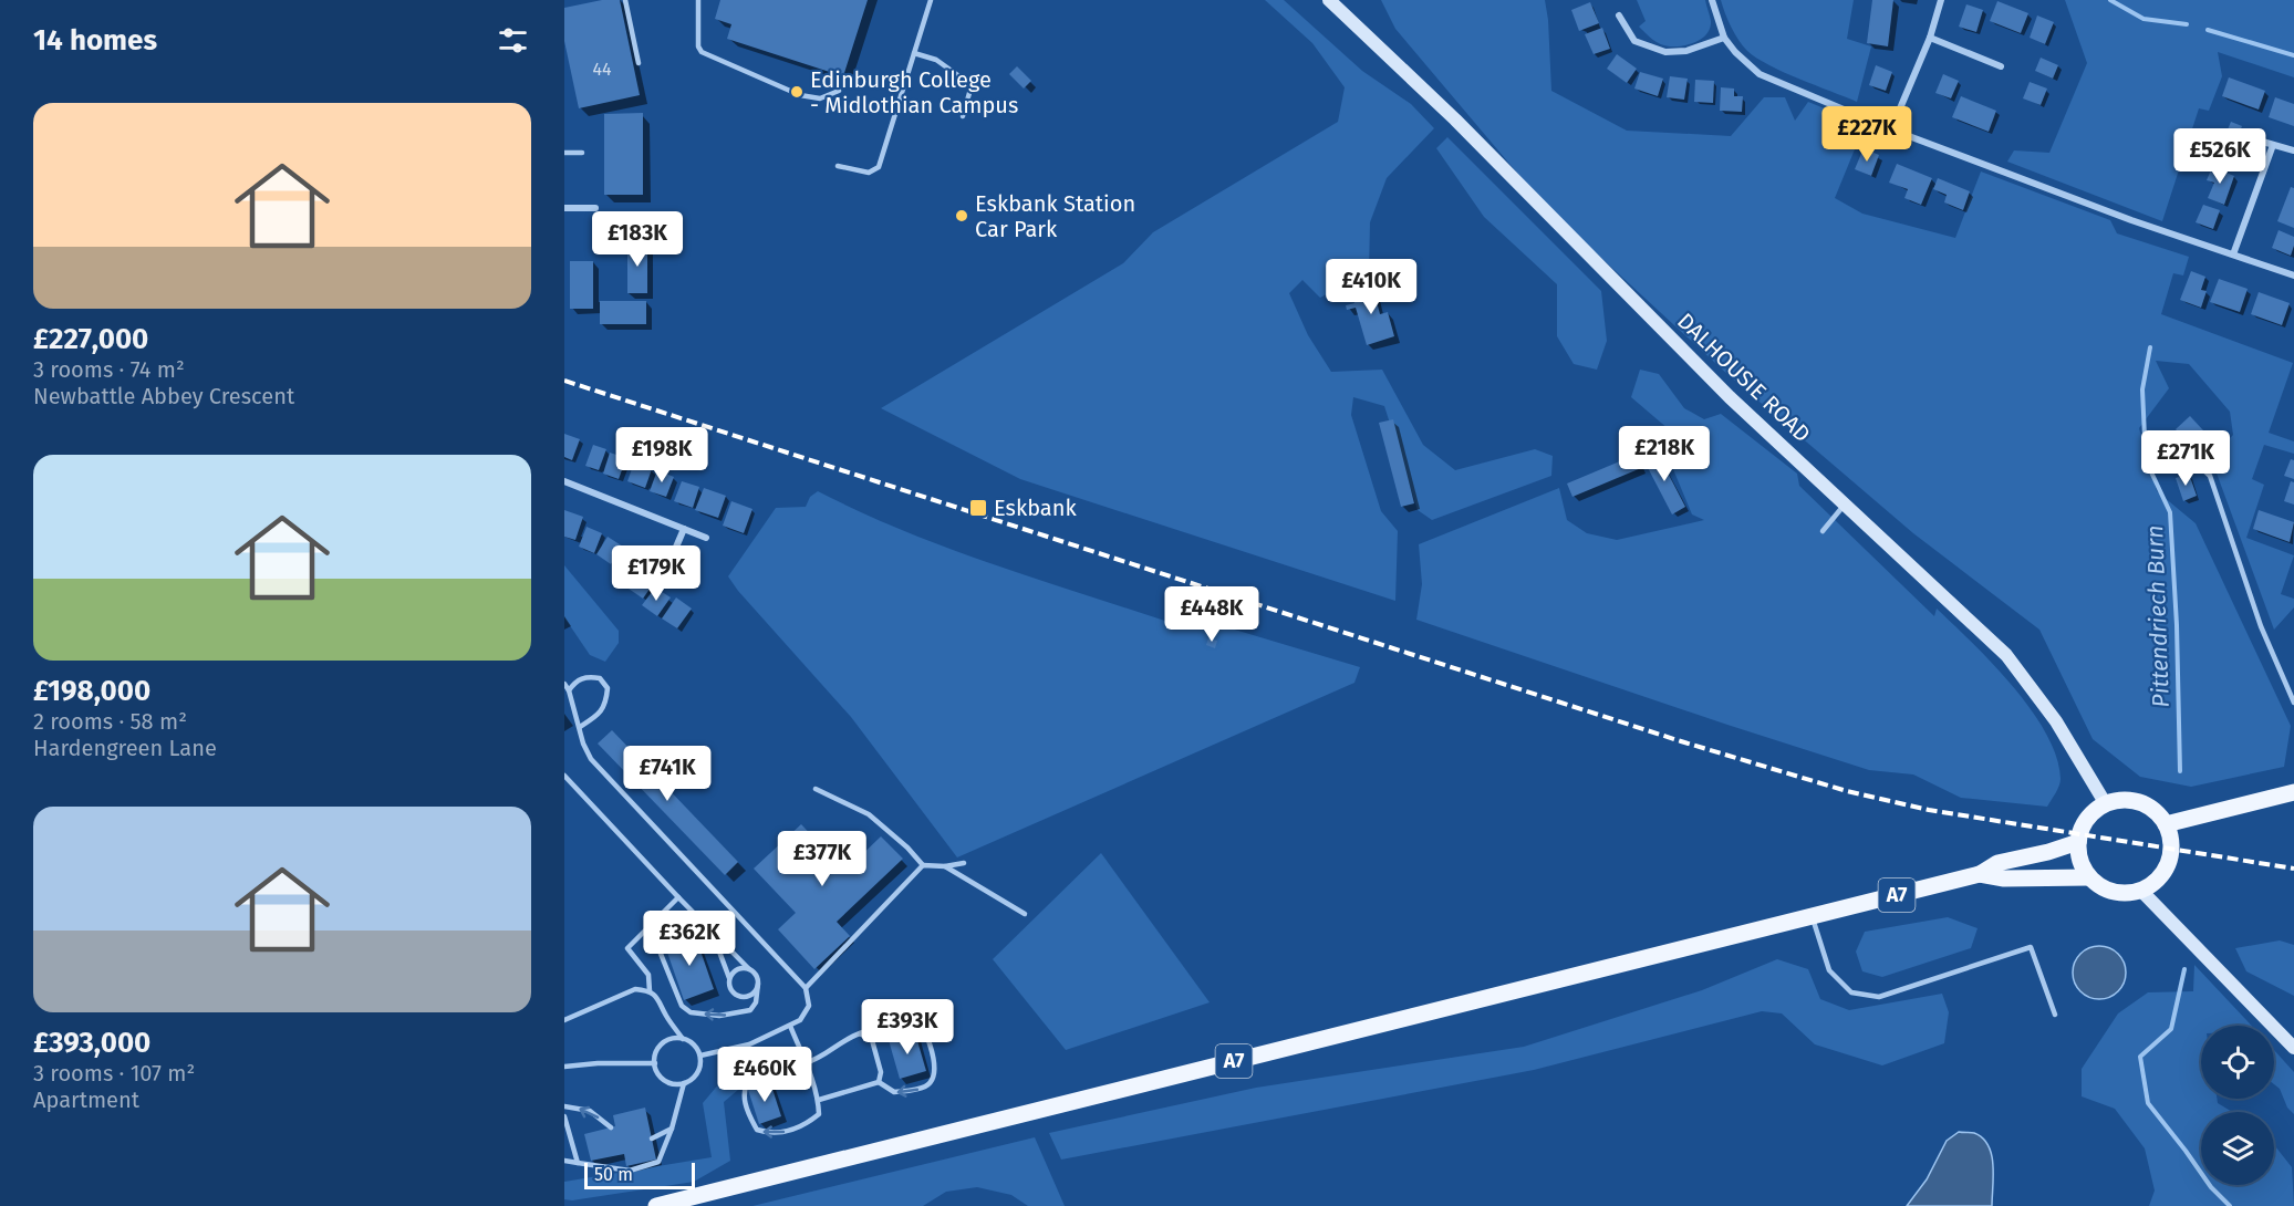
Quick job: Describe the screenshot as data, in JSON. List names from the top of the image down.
{
  "streets": {
    "main road": ["DALHOUSIE ROAD", "A7"]
  },
  "crossings": [
    ["DALHOUSIE ROAD", "A7"]
  ],
  "water": ["Pittendriech Burn"],
  "places": {
    "other": ["Edinburgh College - Midlothian Campus", "Eskbank Station Car Park"],
    "transit": ["Eskbank"]
  },
  "house_numbers": ["44"],
  "scale_bar": "50 m",
  "page": {
    "heading": "14 homes",
    "list": [
      {
        "name": "£227,000",
        "note": "3 rooms · 74 m² · Newbattle Abbey Crescent"
      },
      {
        "name": "£198,000",
        "note": "2 rooms · 58 m² · Hardengreen Lane"
      },
      {
        "name": "£393,000",
        "note": "3 rooms · 107 m² · Apartment"
      }
    ],
    "price": [
      "£227K",
      "£526K",
      "£183K",
      "£410K",
      "£218K",
      "£198K",
      "£271K",
      "£179K",
      "£448K",
      "£741K",
      "£377K",
      "£362K",
      "£393K",
      "£460K"
    ],
    "scale": "50 m"
  }
}
